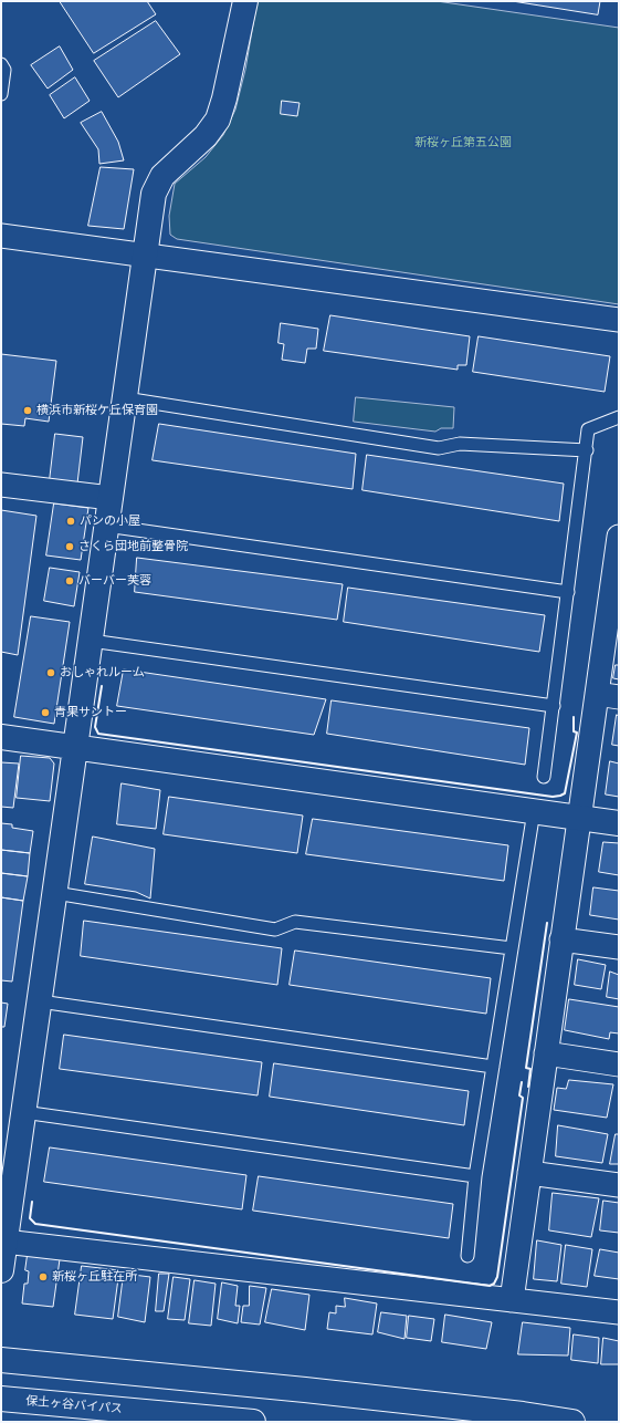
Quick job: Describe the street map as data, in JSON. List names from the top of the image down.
{
  "streets": {
    "main road": ["保土ヶ谷バイパス"]
  },
  "parks": ["新桜ヶ丘第五公園"],
  "places": [
    "横浜市新桜ケ丘保育園",
    "パンの小屋",
    "さくら団地前整骨院",
    "バーバー芙蓉",
    "おしゃれルーム",
    "青果サントー",
    "新桜ヶ丘駐在所"
  ]
}
